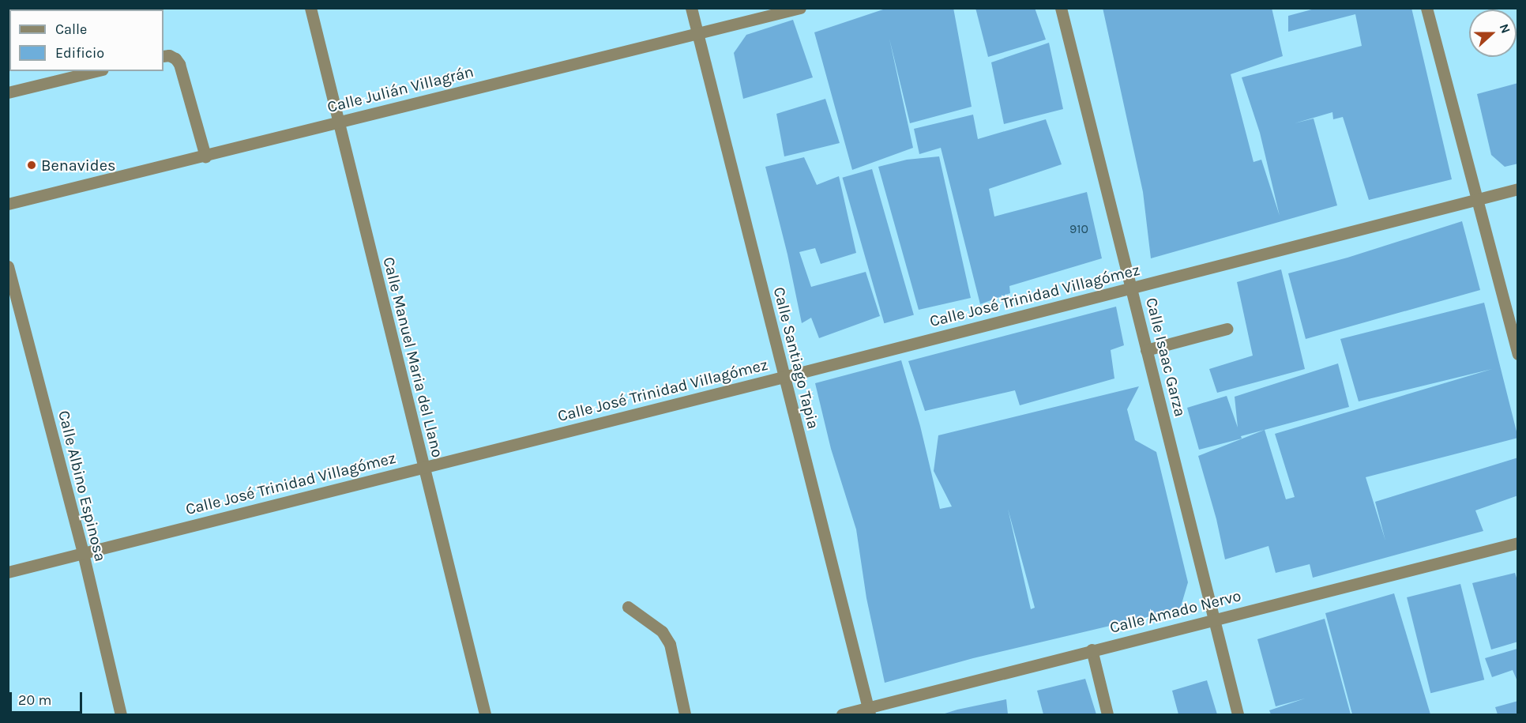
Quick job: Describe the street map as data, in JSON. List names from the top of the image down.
{
  "streets": {
    "street": [
      "Calle Julián Villagrán",
      "Calle José Trinidad Villagómez",
      "Calle Manuel Maria del Llano",
      "Calle Isaac Garza",
      "Calle Santiago Tapia",
      "Calle Albino Espinosa",
      "Calle Amado Nervo"
    ]
  },
  "crossings": [
    ["Calle Julián Villagrán", "Calle Manuel Maria del Llano"],
    ["Calle Julián Villagrán", "Calle Santiago Tapia"],
    ["Calle José Trinidad Villagómez", "Calle Manuel Maria del Llano"],
    ["Calle José Trinidad Villagómez", "Calle Isaac Garza"],
    ["Calle José Trinidad Villagómez", "Calle Santiago Tapia"],
    ["Calle José Trinidad Villagómez", "Calle Albino Espinosa"],
    ["Calle Isaac Garza", "Calle Amado Nervo"],
    ["Calle Santiago Tapia", "Calle Amado Nervo"]
  ],
  "places": ["Benavides"],
  "house_numbers": ["910"],
  "legend": ["Calle", "Edificio"],
  "scale_bar": "20 m",
  "north": "right"
}
